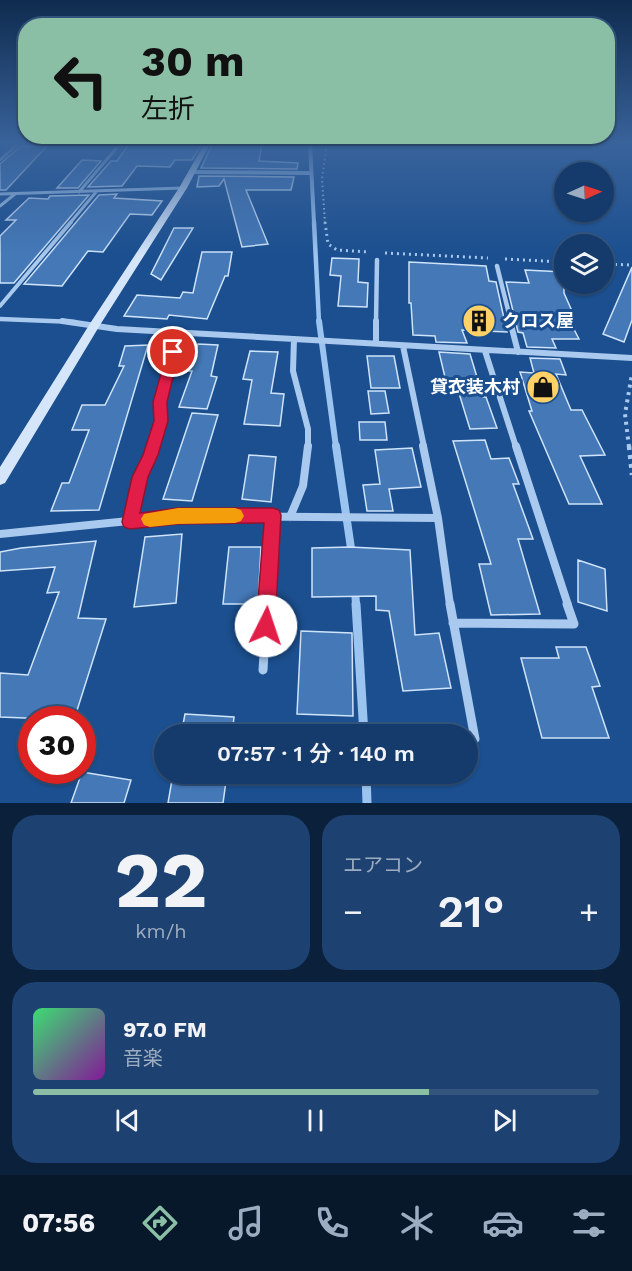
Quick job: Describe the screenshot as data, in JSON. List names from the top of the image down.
{
  "places": {
    "building": ["クロス屋"],
    "shop": ["貸衣装木村"]
  },
  "north": "right",
  "page": {
    "turn": ["30 m", "左折"],
    "limit": "30",
    "trip": "07:57 · 1 分 · 140 m",
    "tile": [
      ["22", "km/h"],
      "エアコン"
    ],
    "heat": ["−", "21°", "+"],
    "song": ["97.0 FM", "音楽"],
    "tabs": "07:56"
  }
}
